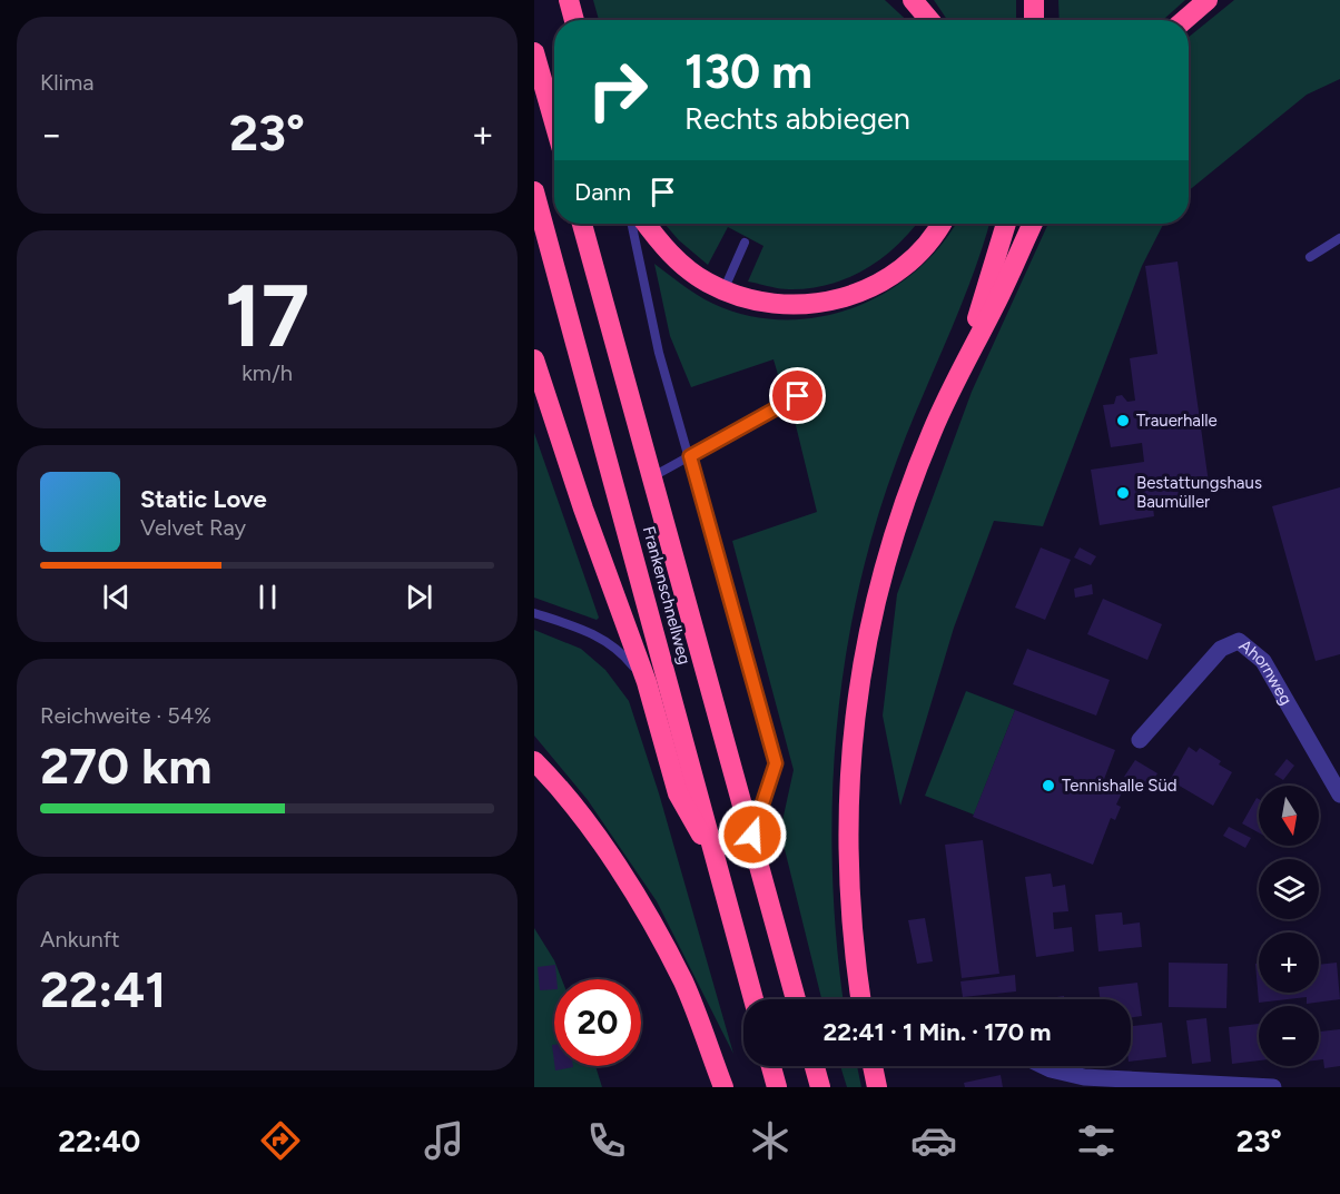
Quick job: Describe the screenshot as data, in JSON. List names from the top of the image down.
{
  "streets": {
    "highway": ["Frankenschnellweg"],
    "street": ["Ahornweg"]
  },
  "places": ["Trauerhalle", "Bestattungshaus Baumüller", "Tennishalle Süd"],
  "north": "bottom",
  "page": {
    "tile": [
      "Klima",
      ["17", "km/h"],
      ["Reichweite · 54%", "270 km"],
      ["Ankunft", "22:41"]
    ],
    "turn": ["130 m", "Rechts abbiegen"],
    "heat": ["−", "23°", "+"],
    "then": "Dann",
    "song": ["Static Love", "Velvet Ray"],
    "map_buttons": ["+", "−"],
    "limit": "20",
    "trip": "22:41 · 1 Min. · 170 m",
    "tabs": ["22:40", "23°"]
  }
}
